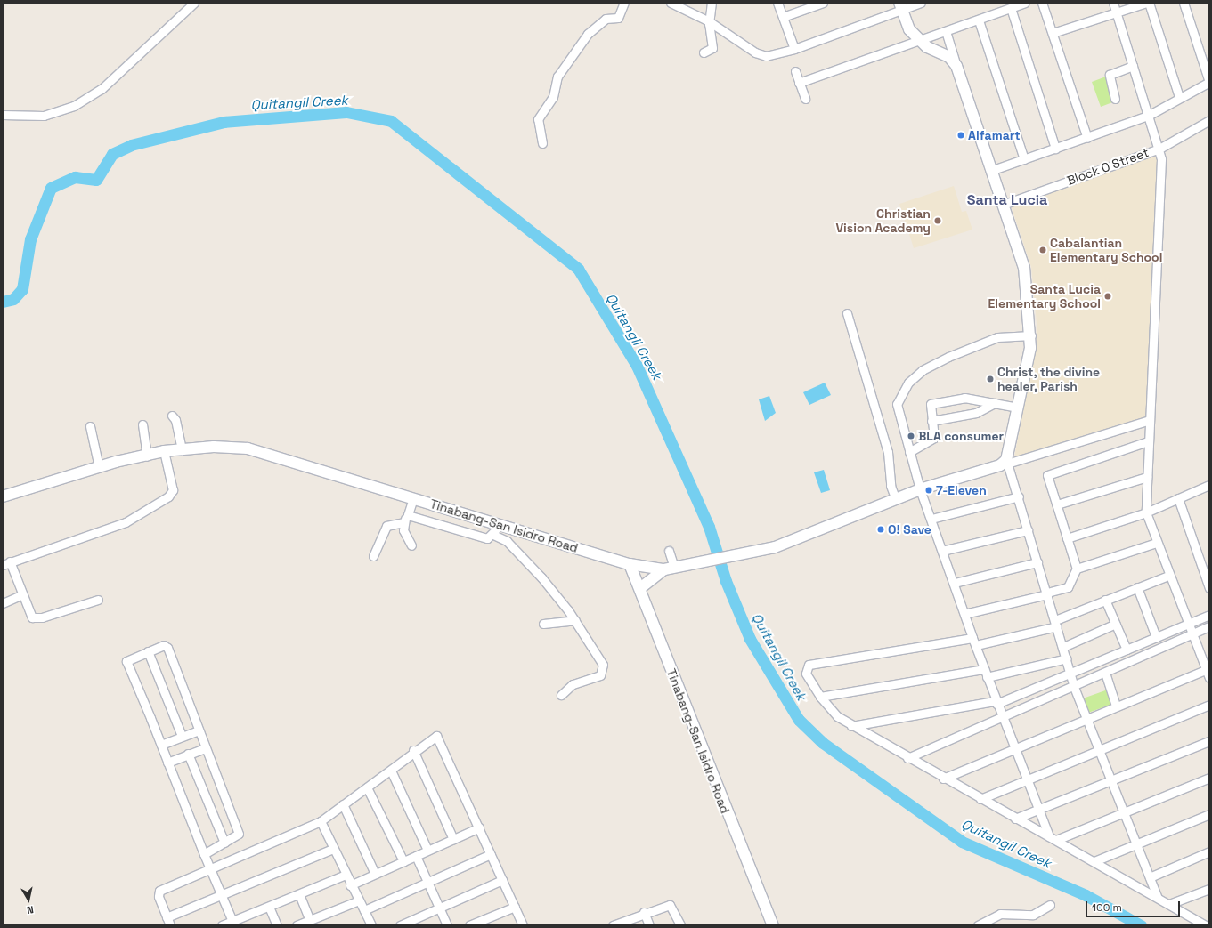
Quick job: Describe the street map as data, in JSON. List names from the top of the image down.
{
  "streets": {
    "street": ["Block O Street", "Tinabang-San Isidro Road"]
  },
  "districts": ["Santa Lucia"],
  "water": ["Quitangil Creek"],
  "places": [
    "Alfamart",
    "Christian Vision Academy",
    "Cabalantian Elementary School",
    "Santa Lucia Elementary School",
    "Christ, the divine healer, Parish",
    "BLA consumer",
    "7-Eleven",
    "O! Save"
  ],
  "scale_bar": "100 m",
  "north": "bottom"
}
